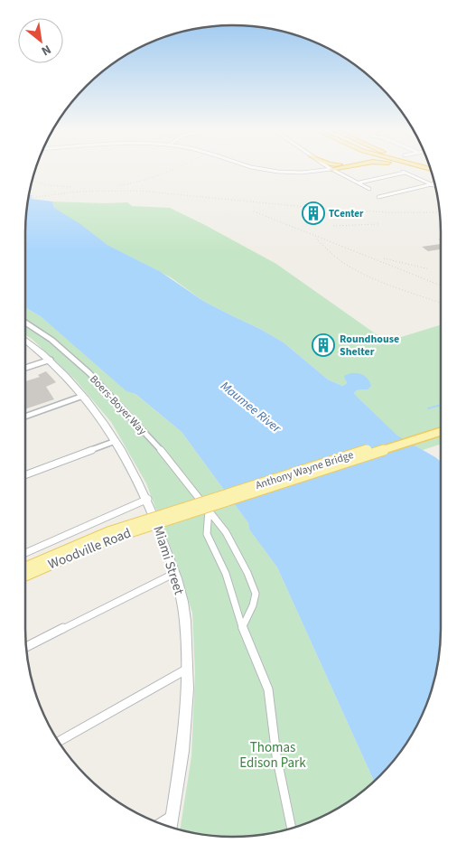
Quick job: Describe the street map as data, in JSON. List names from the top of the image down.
{
  "streets": {
    "main road": ["Anthony Wayne Bridge", "Woodville Road"],
    "street": ["Boers-Boyer Way", "Miami Street"]
  },
  "crossings": [
    ["Anthony Wayne Bridge", "Woodville Road"]
  ],
  "water": ["Maumee River"],
  "parks": ["Thomas Edison Park"],
  "places": {
    "building": ["TCenter", "Roundhouse Shelter"]
  },
  "north": "bottom right"
}
